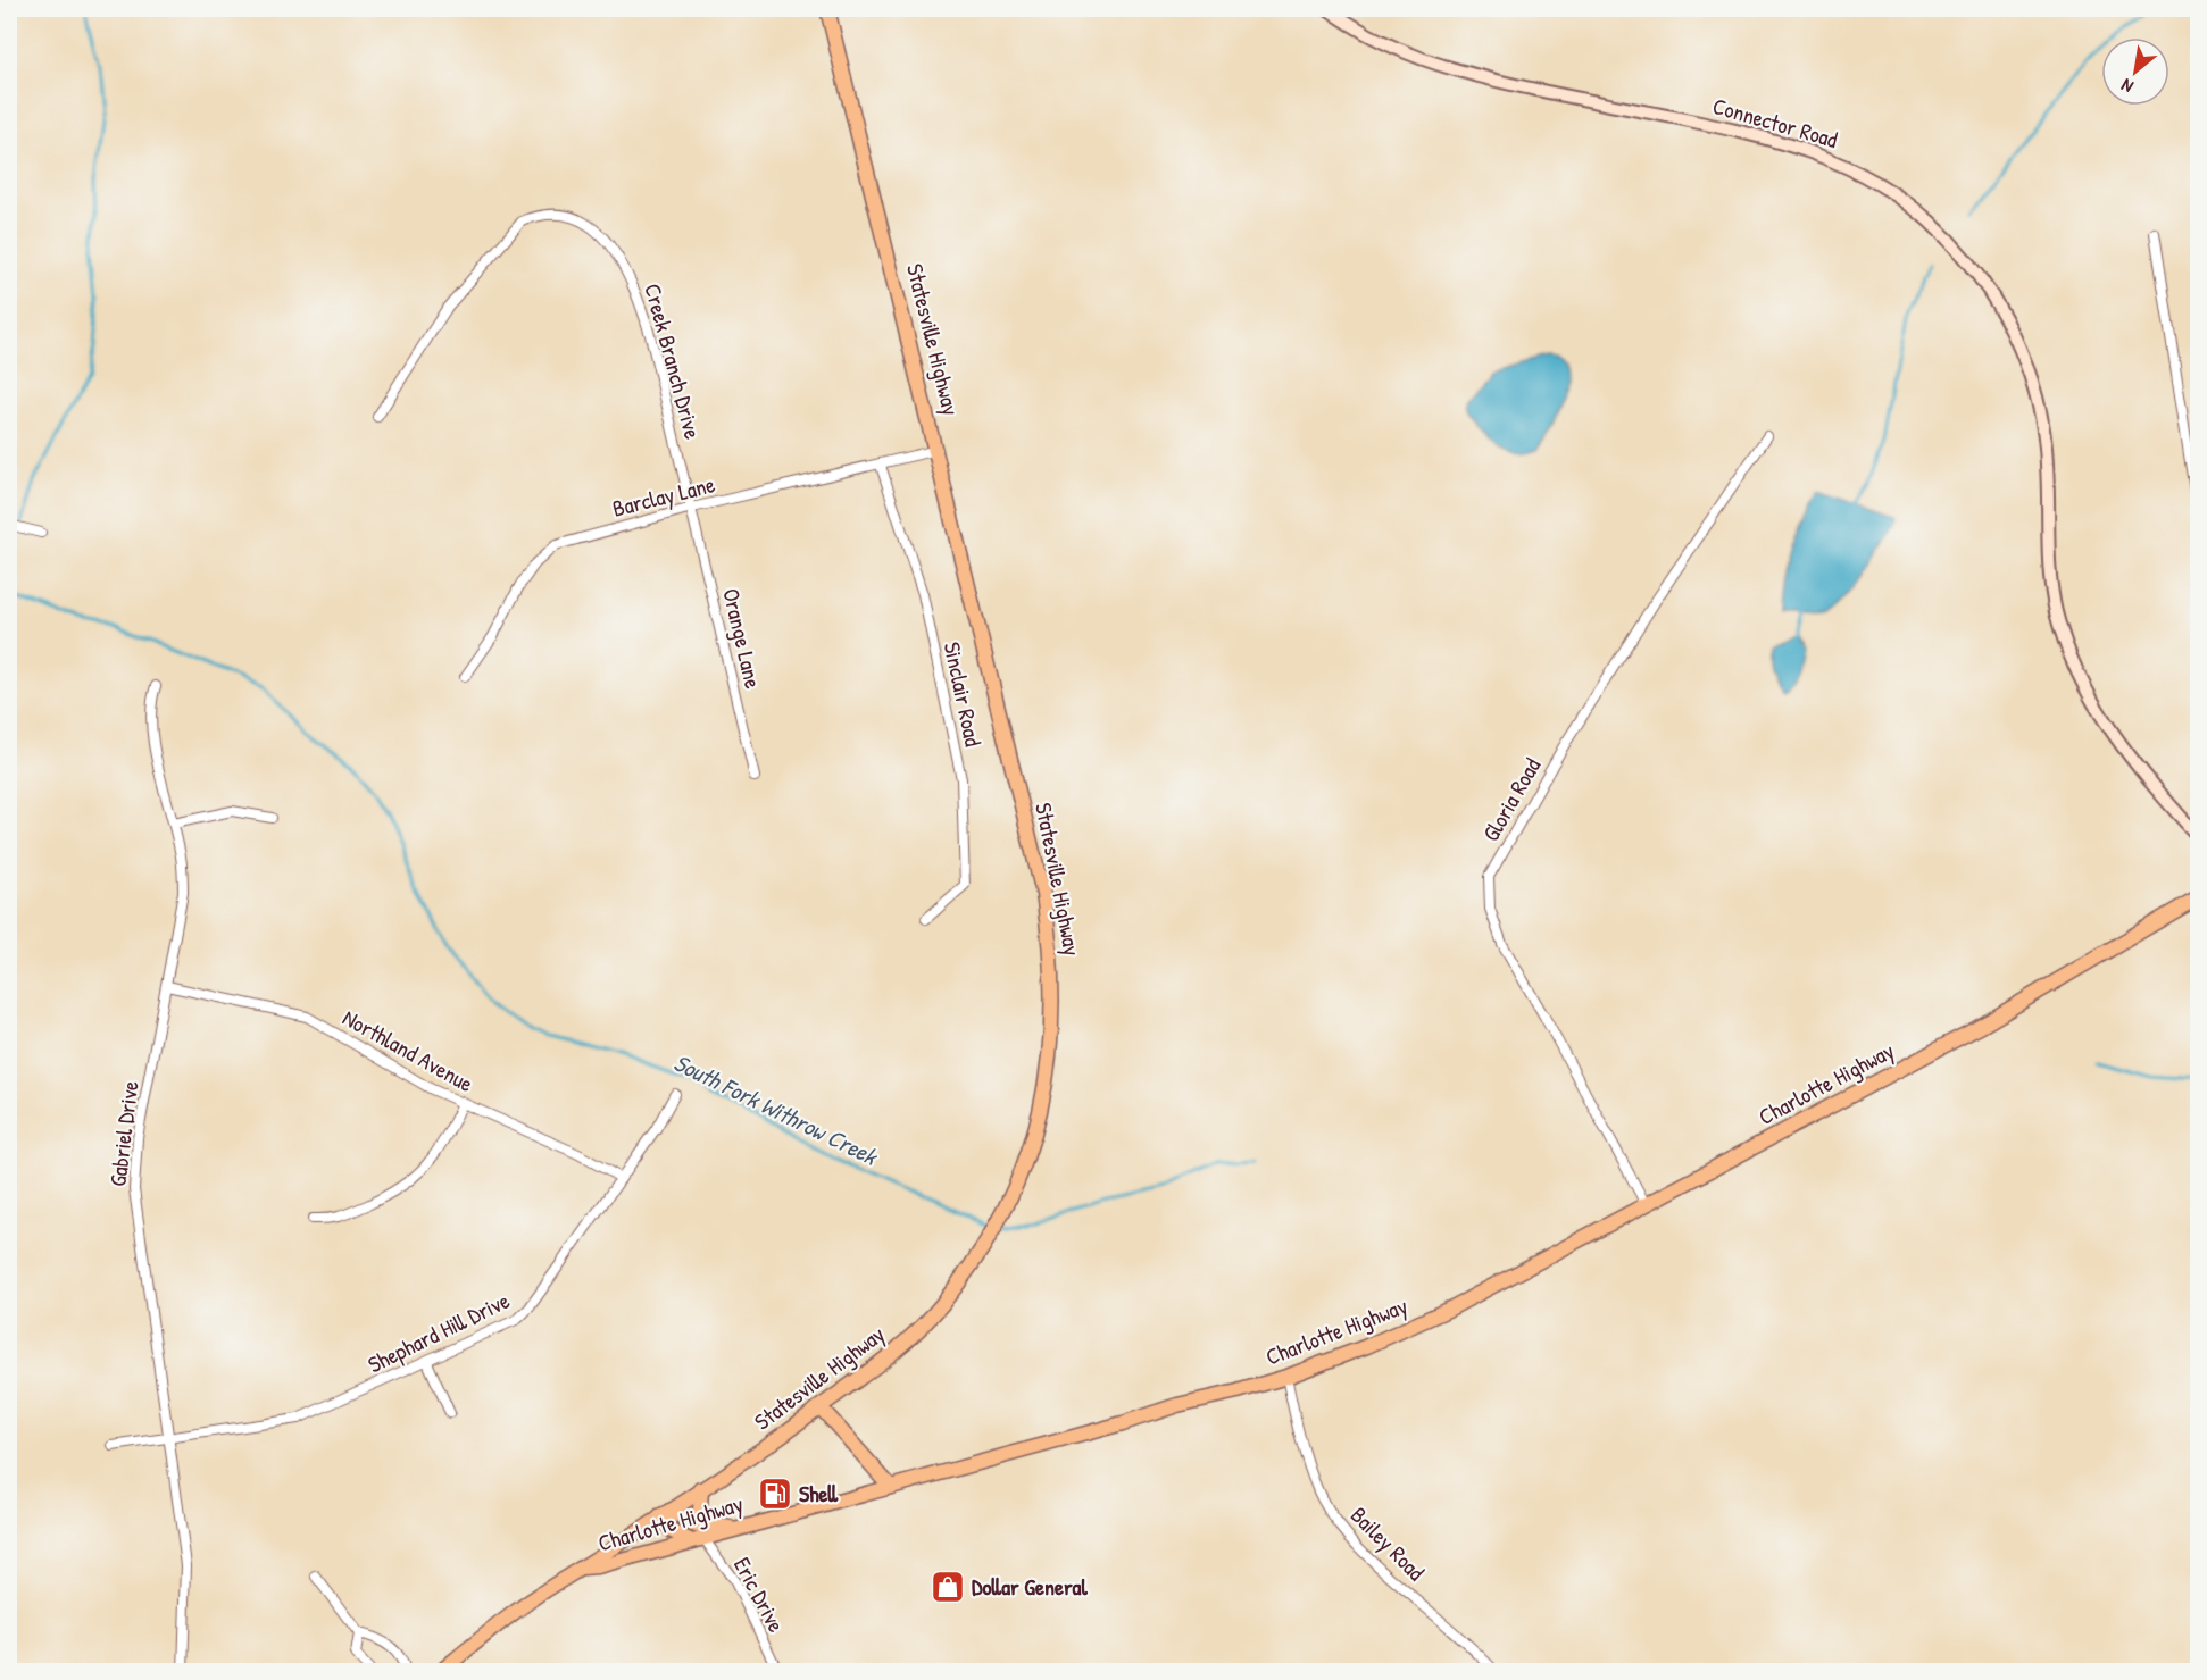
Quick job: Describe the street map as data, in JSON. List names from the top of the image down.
{
  "streets": {
    "main road": ["Statesville Highway", "Charlotte Highway"],
    "street": [
      "Connector Road",
      "Creek Branch Drive",
      "Barclay Lane",
      "Orange Lane",
      "Sinclair Road",
      "Gloria Road",
      "Northland Avenue",
      "Gabriel Drive",
      "Shephard Hill Drive",
      "Bailey Road",
      "Eric Drive"
    ]
  },
  "crossings": [
    ["Statesville Highway", "Barclay Lane"],
    ["Statesville Highway", "Charlotte Highway"],
    ["Creek Branch Drive", "Barclay Lane"],
    ["Creek Branch Drive", "Orange Lane"],
    ["Barclay Lane", "Orange Lane"],
    ["Barclay Lane", "Sinclair Road"],
    ["Gloria Road", "Charlotte Highway"],
    ["Northland Avenue", "Gabriel Drive"],
    ["Northland Avenue", "Shephard Hill Drive"],
    ["Charlotte Highway", "Bailey Road"],
    ["Charlotte Highway", "Eric Drive"],
    ["Gabriel Drive", "Shephard Hill Drive"]
  ],
  "water": ["South Fork Withrow Creek"],
  "places": {
    "fuel station": ["Shell"],
    "shop": ["Dollar General"]
  },
  "north": "bottom left"
}
